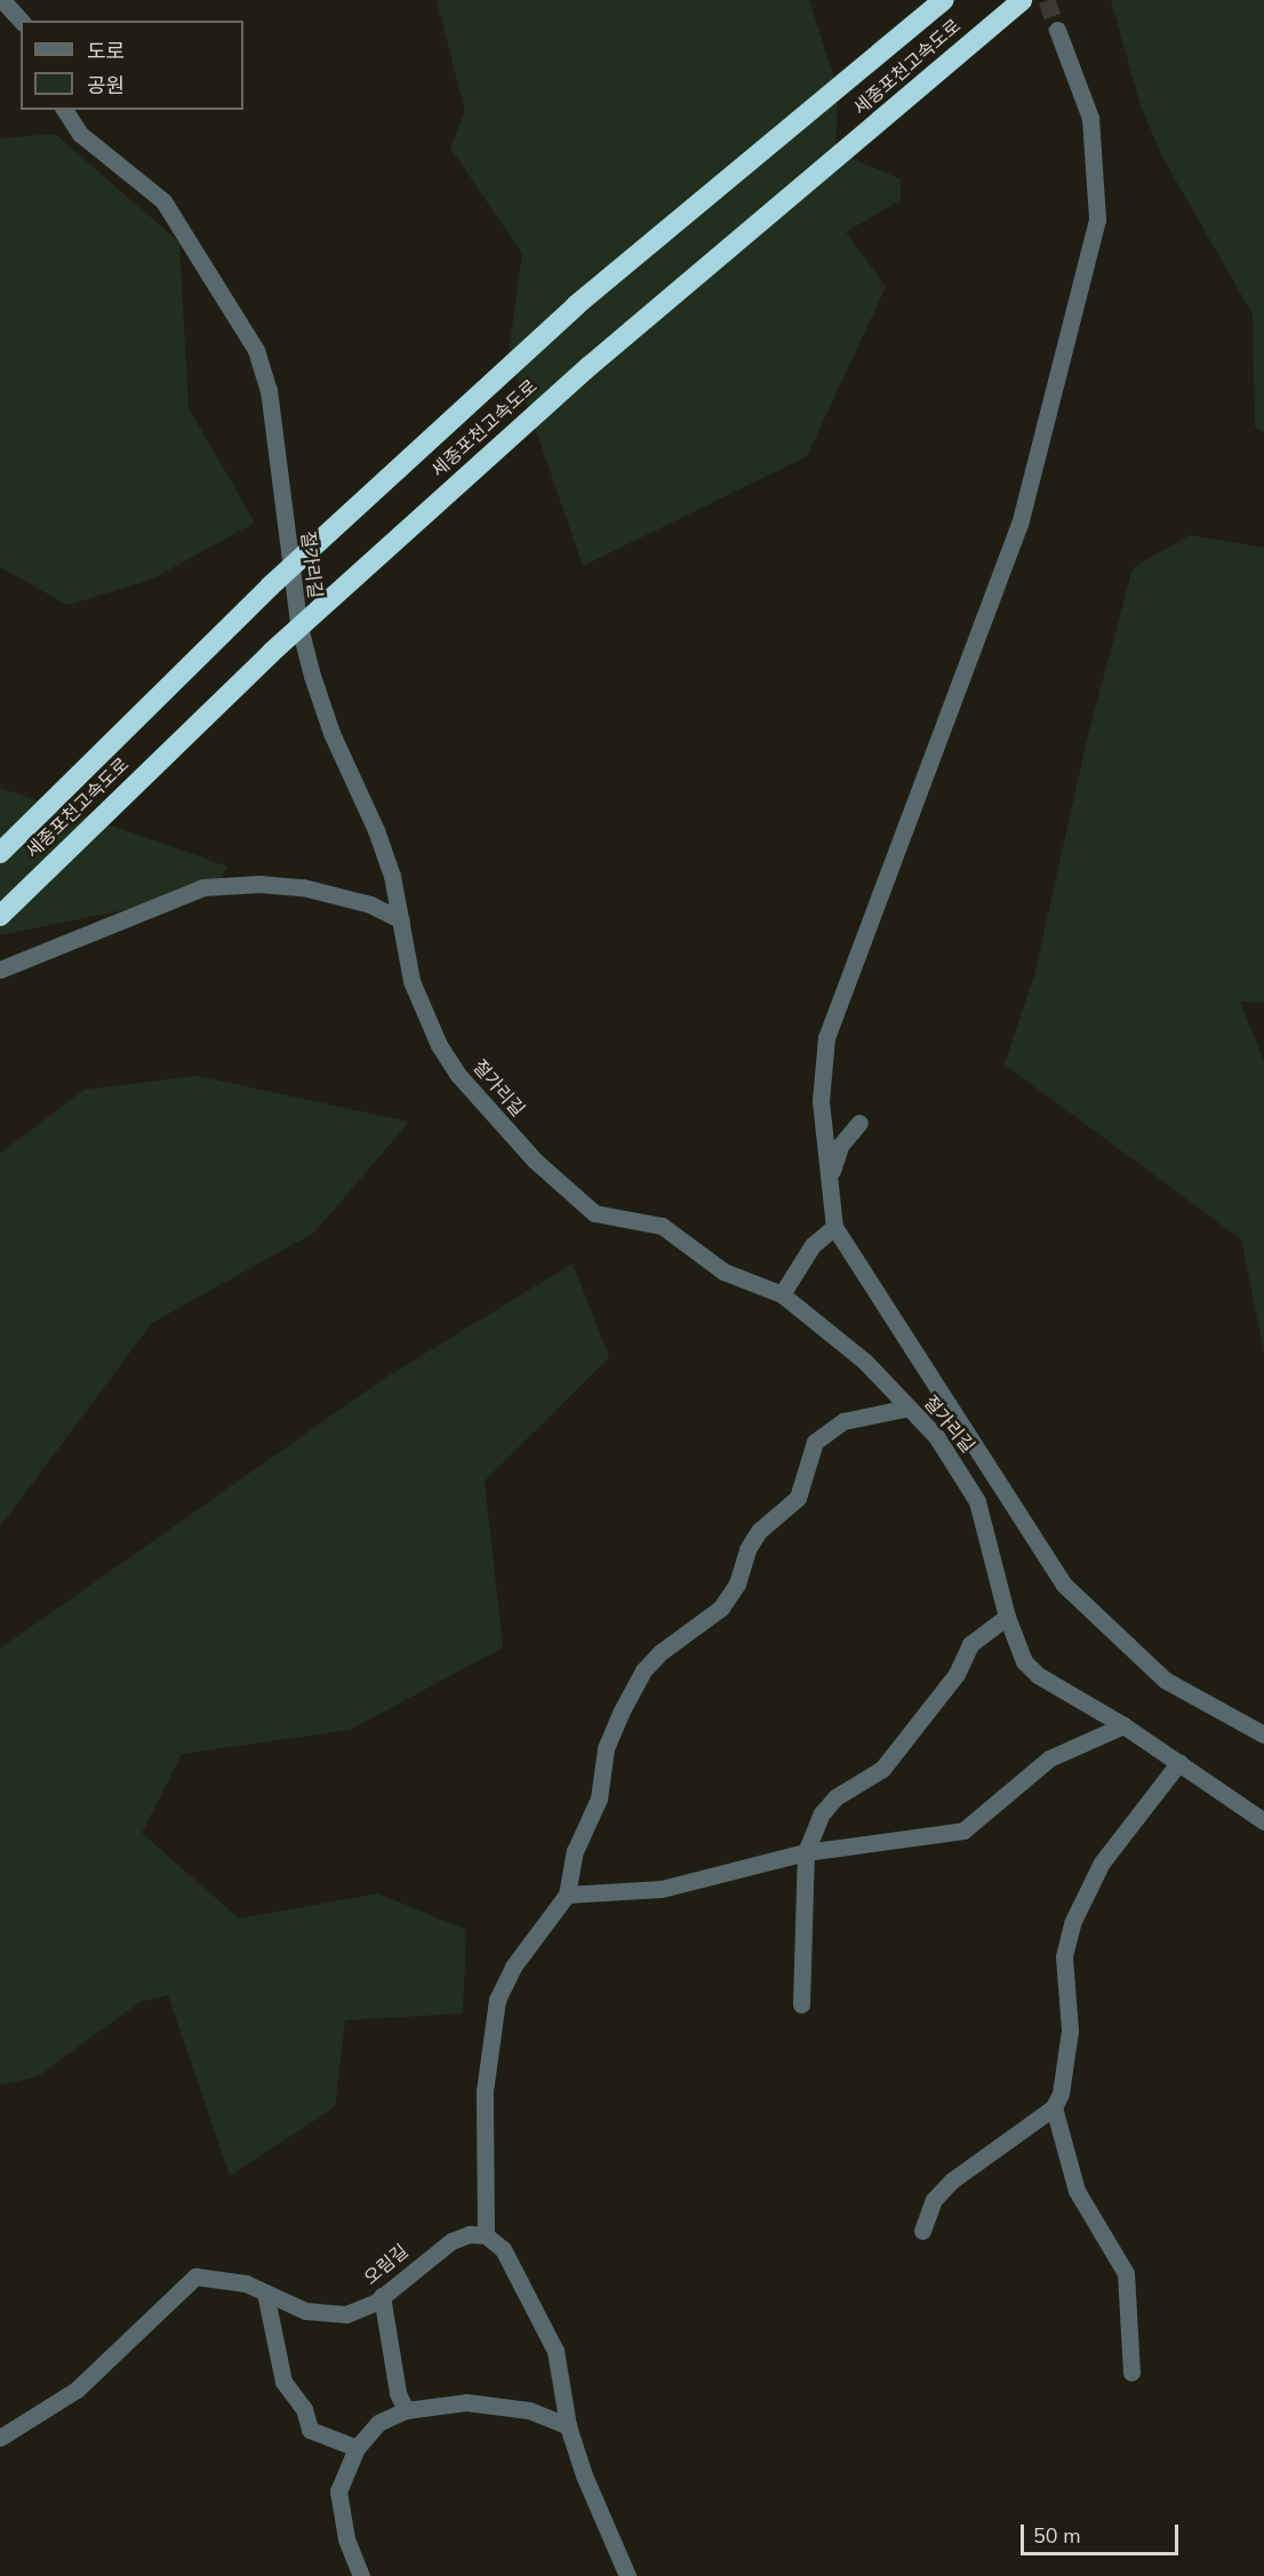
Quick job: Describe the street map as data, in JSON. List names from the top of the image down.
{
  "streets": {
    "highway": ["세종포천고속도로"],
    "street": ["절가리길", "오림길"]
  },
  "legend": ["도로", "공원"],
  "scale_bar": "50 m"
}
